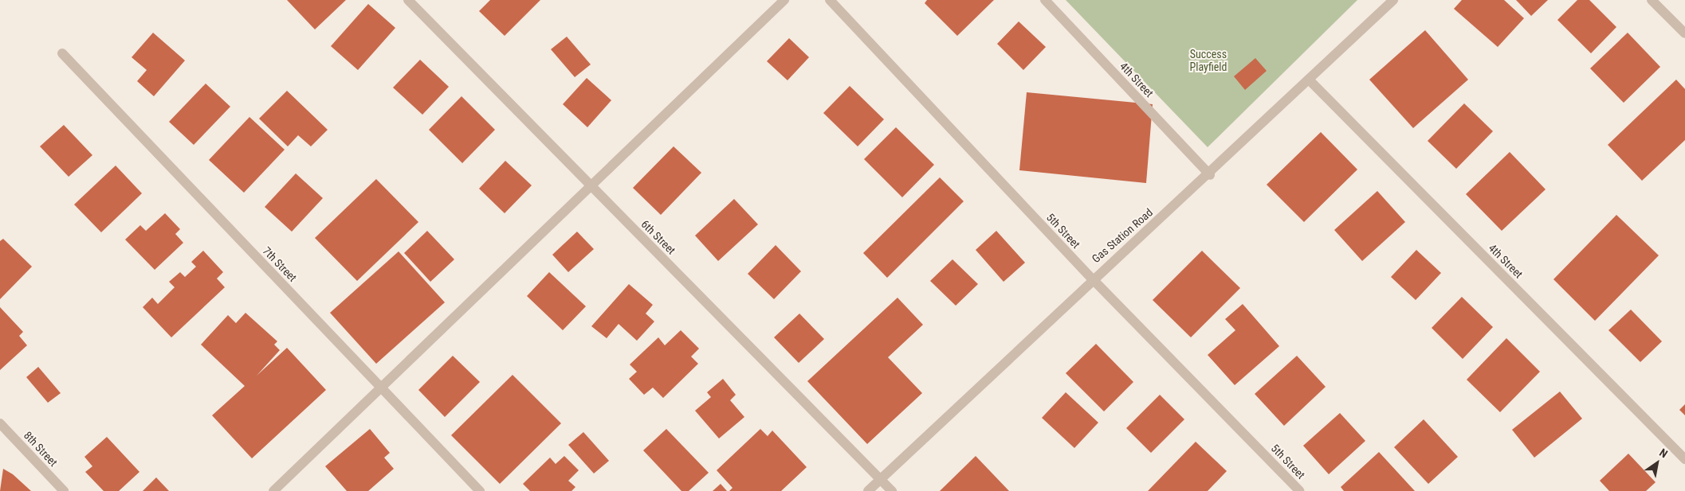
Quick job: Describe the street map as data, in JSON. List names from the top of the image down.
{
  "streets": {
    "street": [
      "4th Street",
      "5th Street",
      "Gas Station Road",
      "6th Street",
      "7th Street",
      "8th Street"
    ]
  },
  "crossings": [
    ["4th Street", "Gas Station Road"],
    ["5th Street", "Gas Station Road"],
    ["Gas Station Road", "6th Street"]
  ],
  "parks": ["Success Playfield"],
  "north": "top right"
}
